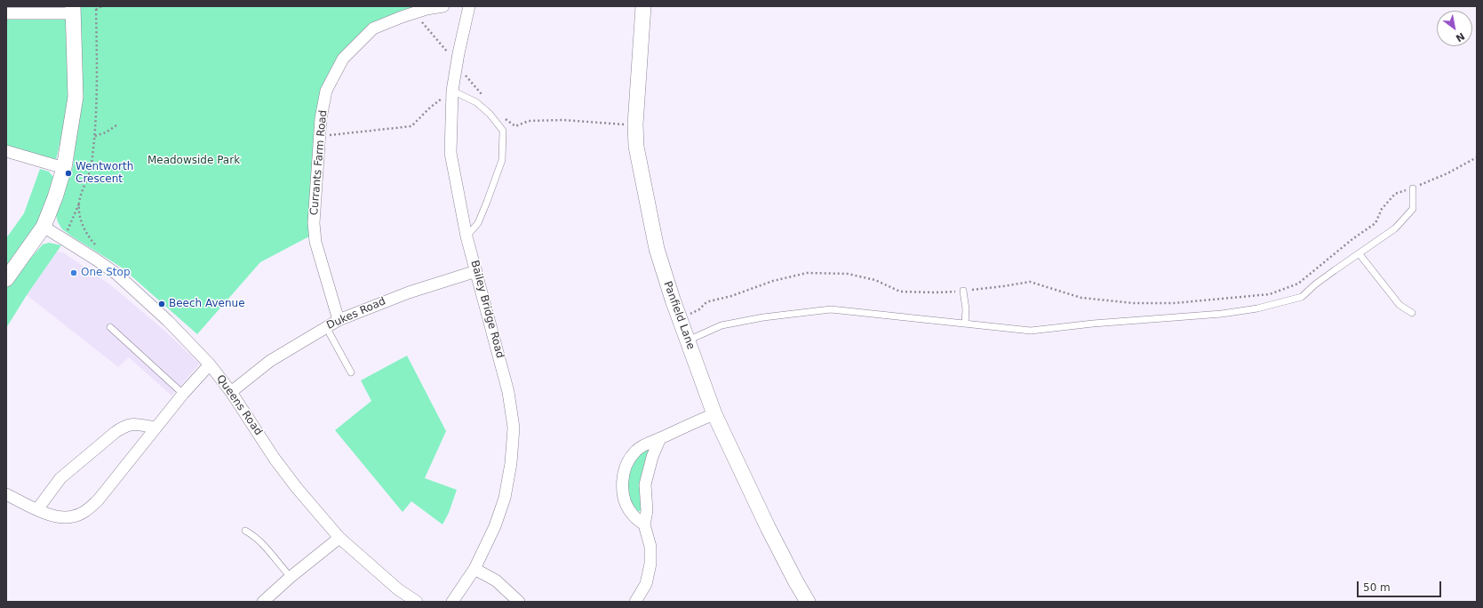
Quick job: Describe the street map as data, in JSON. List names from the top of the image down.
{
  "streets": {
    "street": [
      "Currants Farm Road",
      "Bailey Bridge Road",
      "Dukes Road",
      "Panfield Lane",
      "Queens Road"
    ]
  },
  "crossings": [
    ["Currants Farm Road", "Dukes Road"],
    ["Bailey Bridge Road", "Dukes Road"],
    ["Dukes Road", "Queens Road"]
  ],
  "parks": ["Meadowside Park"],
  "places": ["Wentworth Crescent", "One Stop", "Beech Avenue"],
  "scale_bar": "50 m",
  "north": "bottom right"
}
